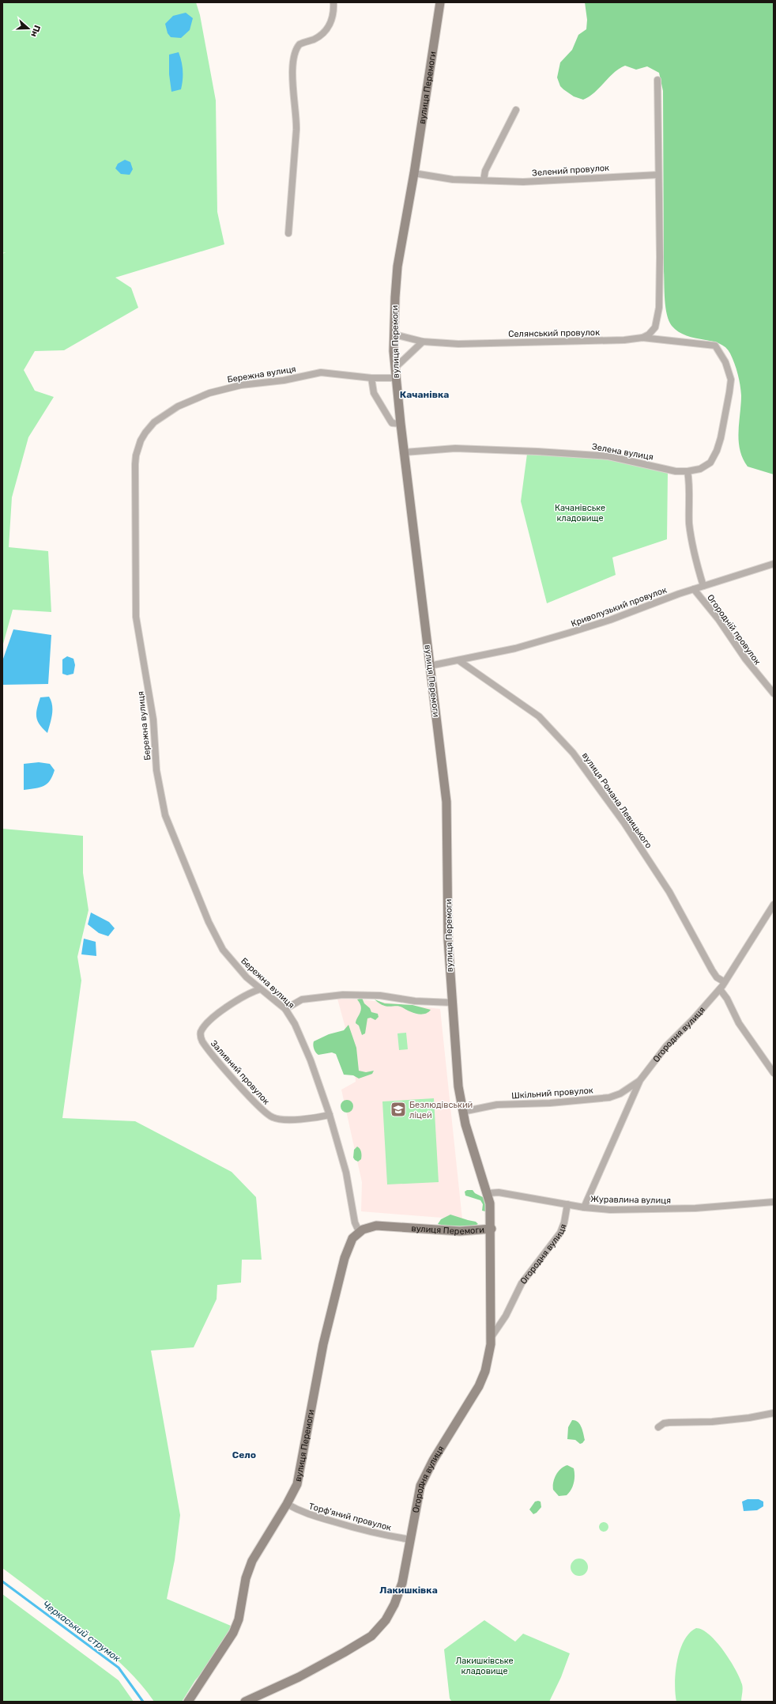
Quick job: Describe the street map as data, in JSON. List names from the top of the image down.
{
  "streets": {
    "street": [
      "вулиця Перемоги",
      "Зелений провулок",
      "Селянський провулок",
      "Бережна вулиця",
      "Зелена вулиця",
      "Криволузький провулок",
      "Огородній провулок",
      "вулиця Романа Левицького",
      "Огородня вулиця",
      "Заливний провулок",
      "Шкільний провулок",
      "Журавлина вулиця",
      "Торф'яний провулок"
    ]
  },
  "crossings": [
    ["вулиця Перемоги", "Зелений провулок"],
    ["вулиця Перемоги", "Селянський провулок"],
    ["вулиця Перемоги", "Бережна вулиця"],
    ["вулиця Перемоги", "Зелена вулиця"],
    ["вулиця Перемоги", "Криволузький провулок"],
    ["вулиця Перемоги", "Шкільний провулок"],
    ["вулиця Перемоги", "Журавлина вулиця"],
    ["вулиця Перемоги", "Торф'яний провулок"],
    ["Селянський провулок", "Зелена вулиця"],
    ["Бережна вулиця", "Заливний провулок"],
    ["Зелена вулиця", "Огородній провулок"],
    ["Криволузький провулок", "Огородній провулок"],
    ["Криволузький провулок", "вулиця Романа Левицького"],
    ["вулиця Романа Левицького", "Огородня вулиця"],
    ["Огородня вулиця", "Шкільний провулок"],
    ["Огородня вулиця", "Журавлина вулиця"],
    ["Огородня вулиця", "Торф'яний провулок"]
  ],
  "districts": ["Качанівка", "Село", "Лакишківка"],
  "water": ["Черкаський струмок"],
  "parks": ["Качанівське кладовище", "Лакишківське кладовище"],
  "places": {
    "school or university": ["Безлюдівський ліцей"]
  },
  "north": "right"
}
